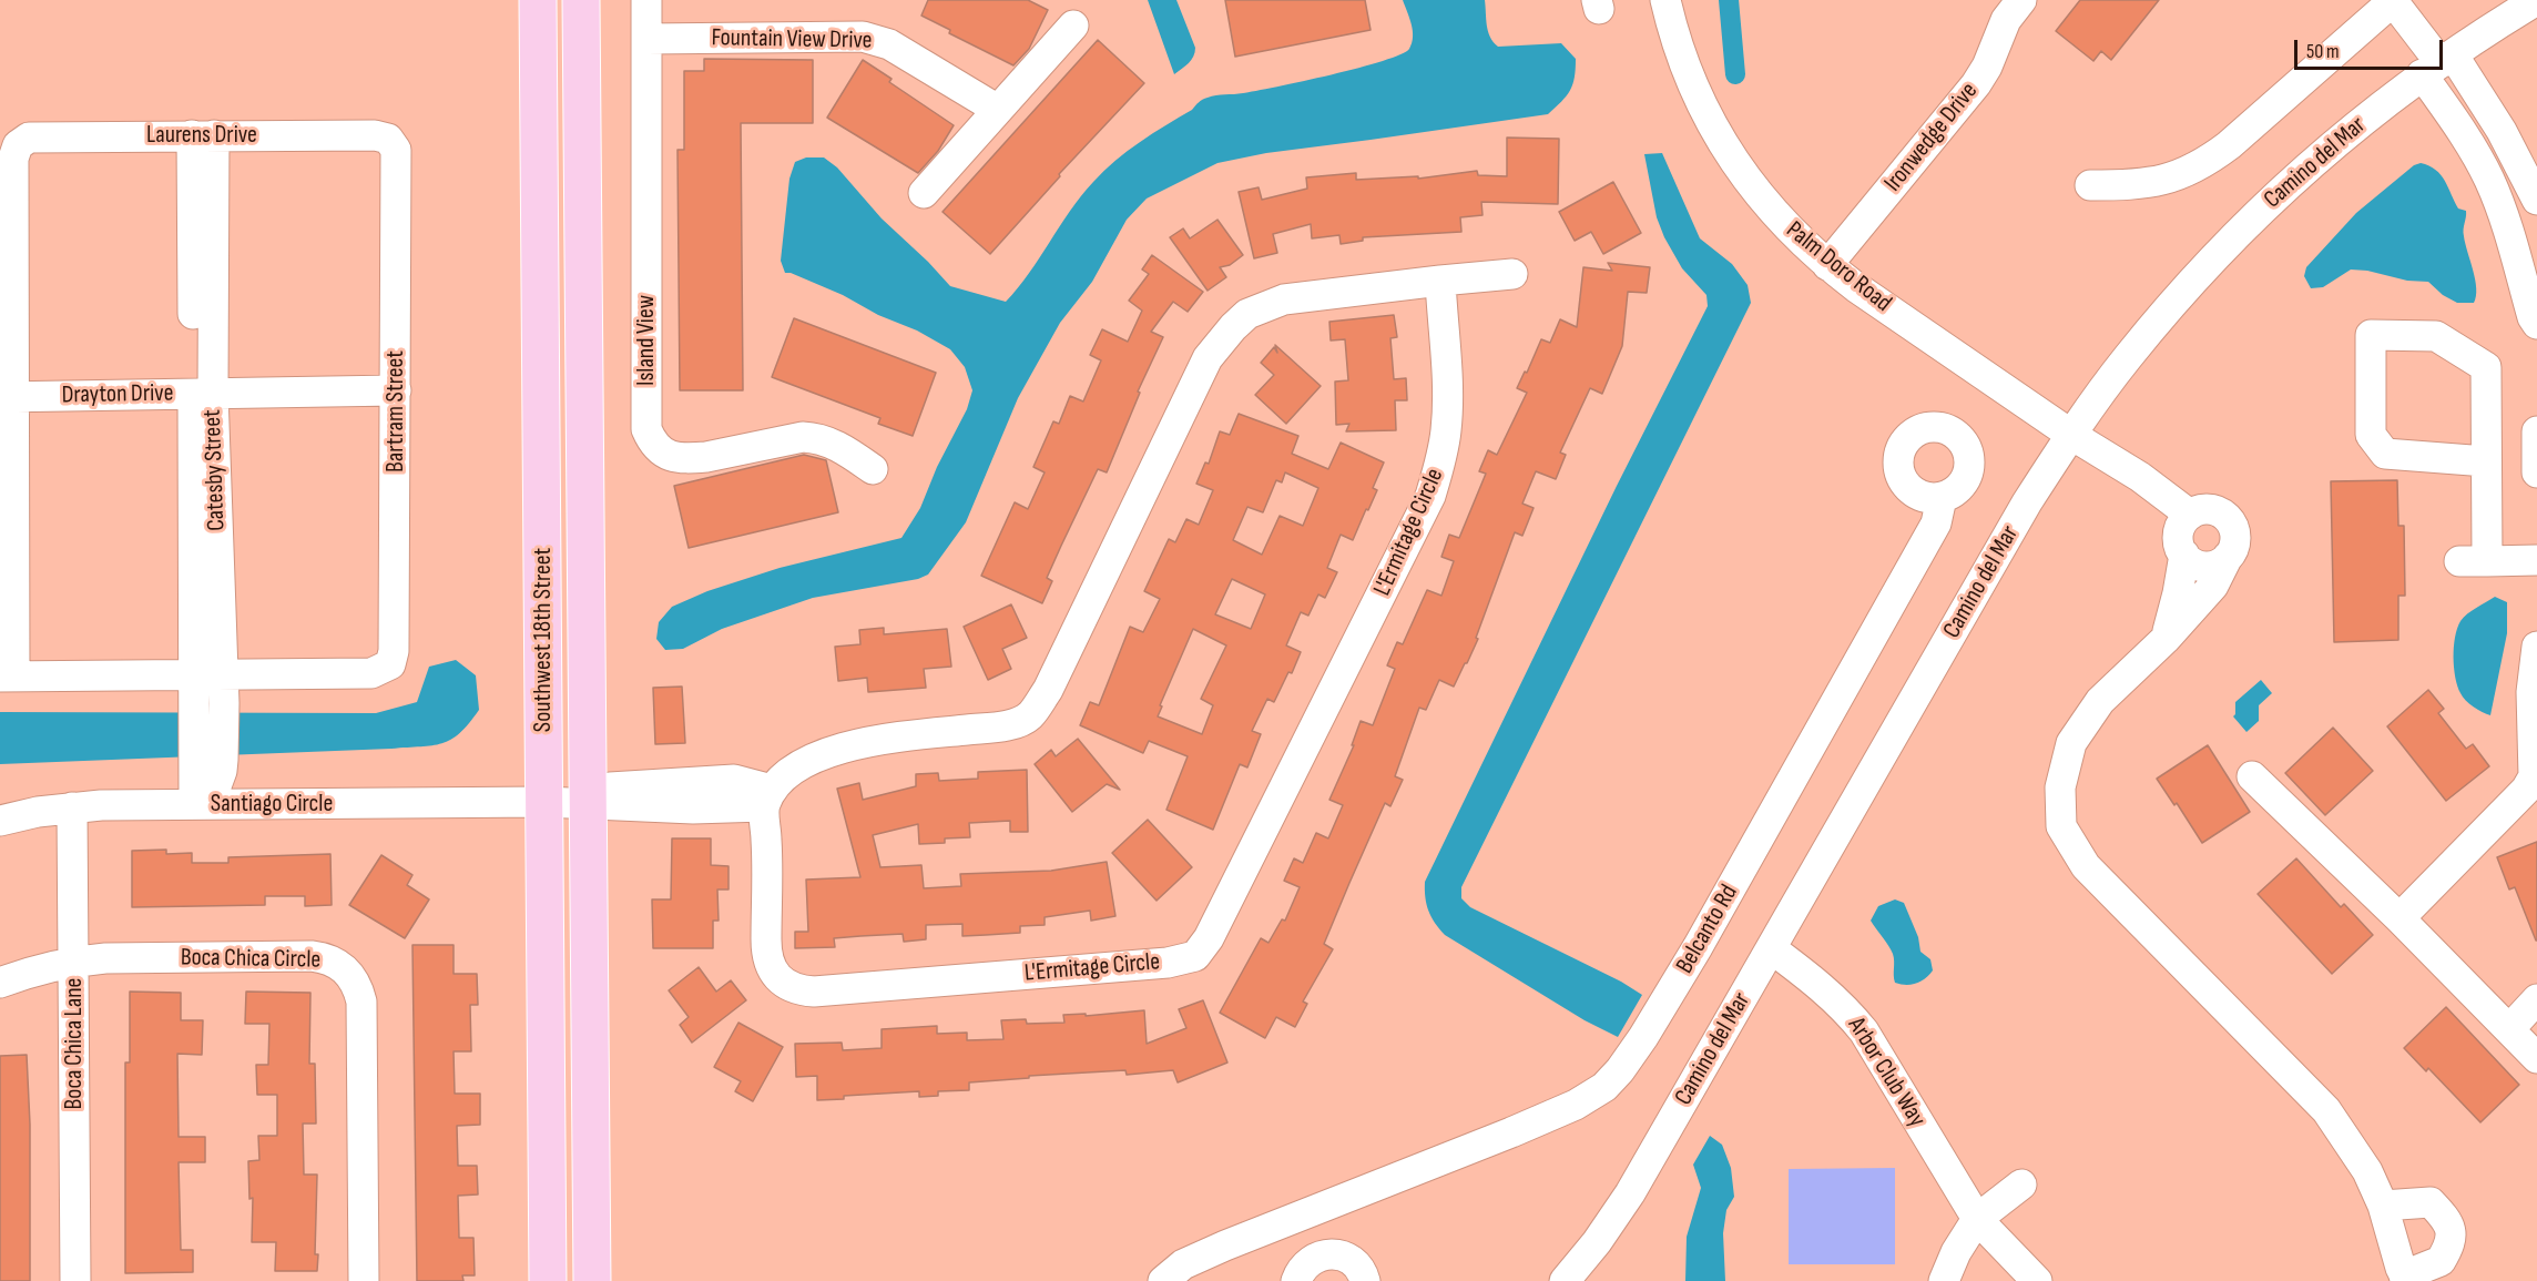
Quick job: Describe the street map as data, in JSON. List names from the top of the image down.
{
  "streets": {
    "main road": ["Southwest 18th Street"],
    "street": [
      "Fountain View Drive",
      "Laurens Drive",
      "Ironwedge Drive",
      "Camino del Mar",
      "Palm Doro Road",
      "Island View",
      "Drayton Drive",
      "Bartram Street",
      "Catesby Street",
      "L'Ermitage Circle",
      "Santiago Circle",
      "Belcanto Rd",
      "Boca Chica Circle",
      "Boca Chica Lane",
      "Arbor Club Way"
    ]
  },
  "crossings": [
    ["Fountain View Drive", "Island View"],
    ["Laurens Drive", "Drayton Drive"],
    ["Laurens Drive", "Bartram Street"],
    ["Laurens Drive", "Catesby Street"],
    ["Ironwedge Drive", "Palm Doro Road"],
    ["Camino del Mar", "Palm Doro Road"],
    ["Camino del Mar", "Arbor Club Way"],
    ["Drayton Drive", "Bartram Street"],
    ["Drayton Drive", "Catesby Street"],
    ["Bartram Street", "Catesby Street"],
    ["Catesby Street", "Santiago Circle"],
    ["Southwest 18th Street", "Santiago Circle"],
    ["Santiago Circle", "Boca Chica Lane"],
    ["Boca Chica Circle", "Boca Chica Lane"]
  ],
  "scale_bar": "50 m"
}
